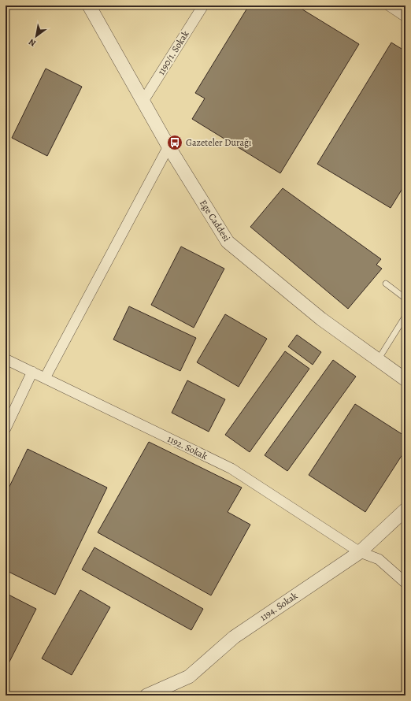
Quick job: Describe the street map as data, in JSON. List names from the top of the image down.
{
  "streets": {
    "street": [
      "1190/1. Sokak",
      "Ege Caddesi",
      "1192. Sokak",
      "1194. Sokak"
    ]
  },
  "crossings": [
    ["1190/1. Sokak", "Ege Caddesi"],
    ["1192. Sokak", "1194. Sokak"]
  ],
  "places": {
    "bus stop": ["Gazeteler Durağı"]
  },
  "north": "bottom left"
}
